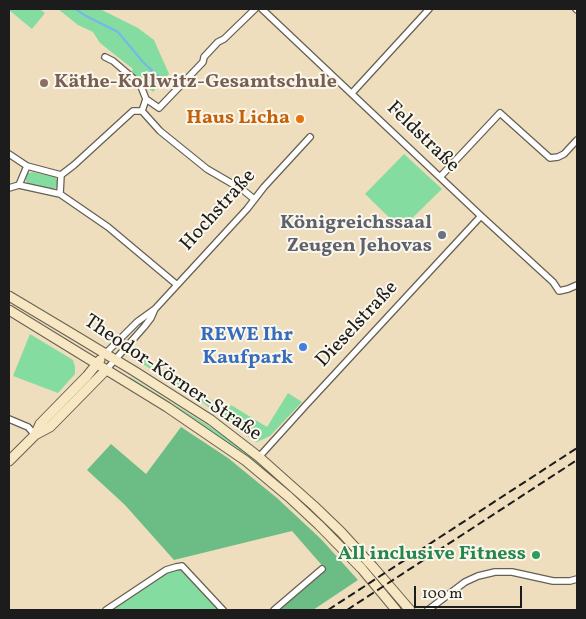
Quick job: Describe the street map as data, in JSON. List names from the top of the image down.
{
  "streets": {
    "main road": ["Hochstraße", "Theodor-Körner-Straße"],
    "street": ["Feldstraße", "Dieselstraße"]
  },
  "crossings": [
    ["Feldstraße", "Dieselstraße"],
    ["Hochstraße", "Theodor-Körner-Straße"],
    ["Dieselstraße", "Theodor-Körner-Straße"]
  ],
  "places": [
    "Käthe-Kollwitz-Gesamtschule",
    "Haus Licha",
    "Königreichssaal Zeugen Jehovas",
    "REWE Ihr Kaufpark",
    "All inclusive Fitness"
  ],
  "scale_bar": "100 m"
}
